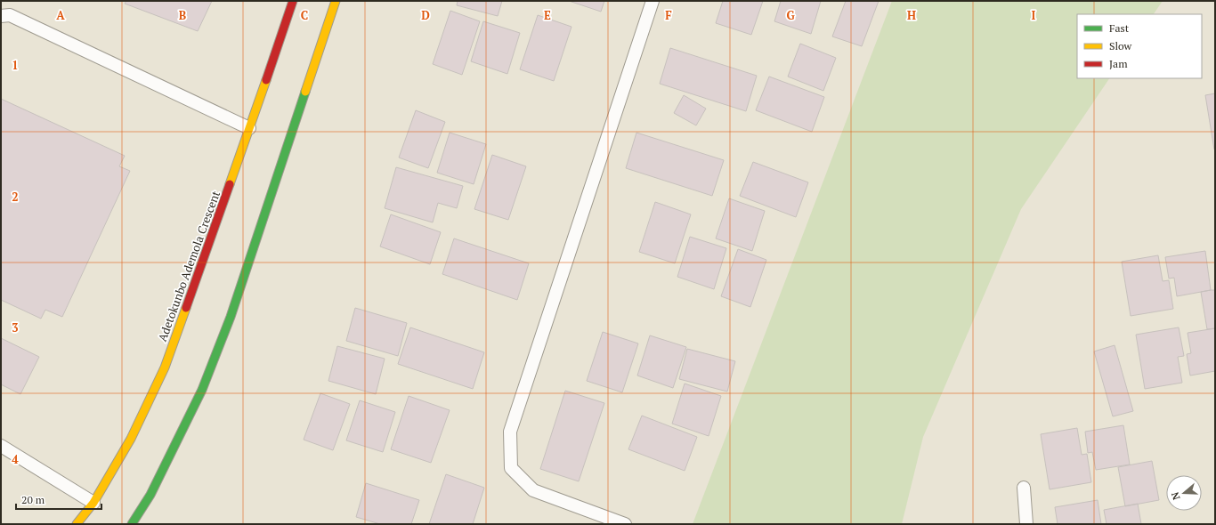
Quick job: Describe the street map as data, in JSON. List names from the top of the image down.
{
  "streets": {
    "main road": ["Adetokunbo Ademola Crescent"]
  },
  "legend": ["Fast", "Slow", "Jam"],
  "scale_bar": "20 m",
  "north": "left",
  "grid": {
    "columns": [
      "A",
      "B",
      "C",
      "D",
      "E",
      "F",
      "G",
      "H",
      "I"
    ],
    "rows": [
      "1",
      "2",
      "3",
      "4"
    ]
  }
}
